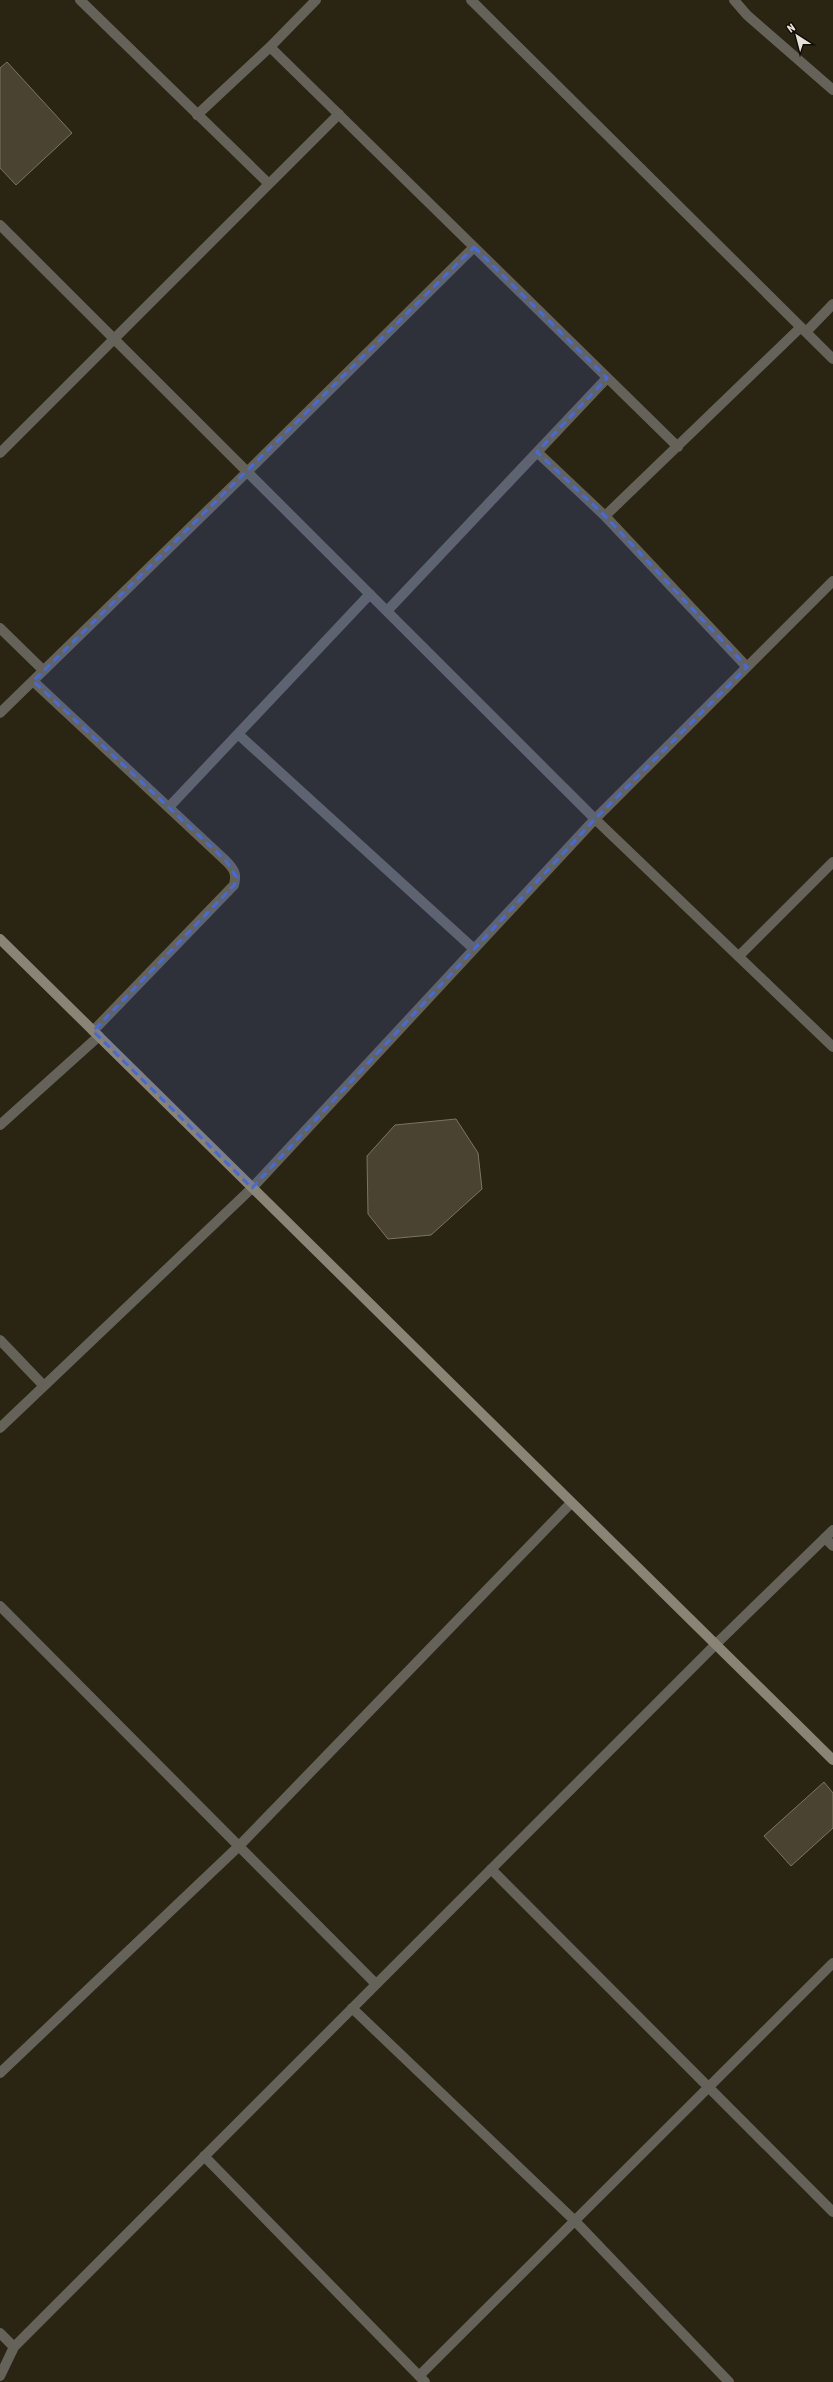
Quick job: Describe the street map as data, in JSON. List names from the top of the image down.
{
  "north": "top left"
}
